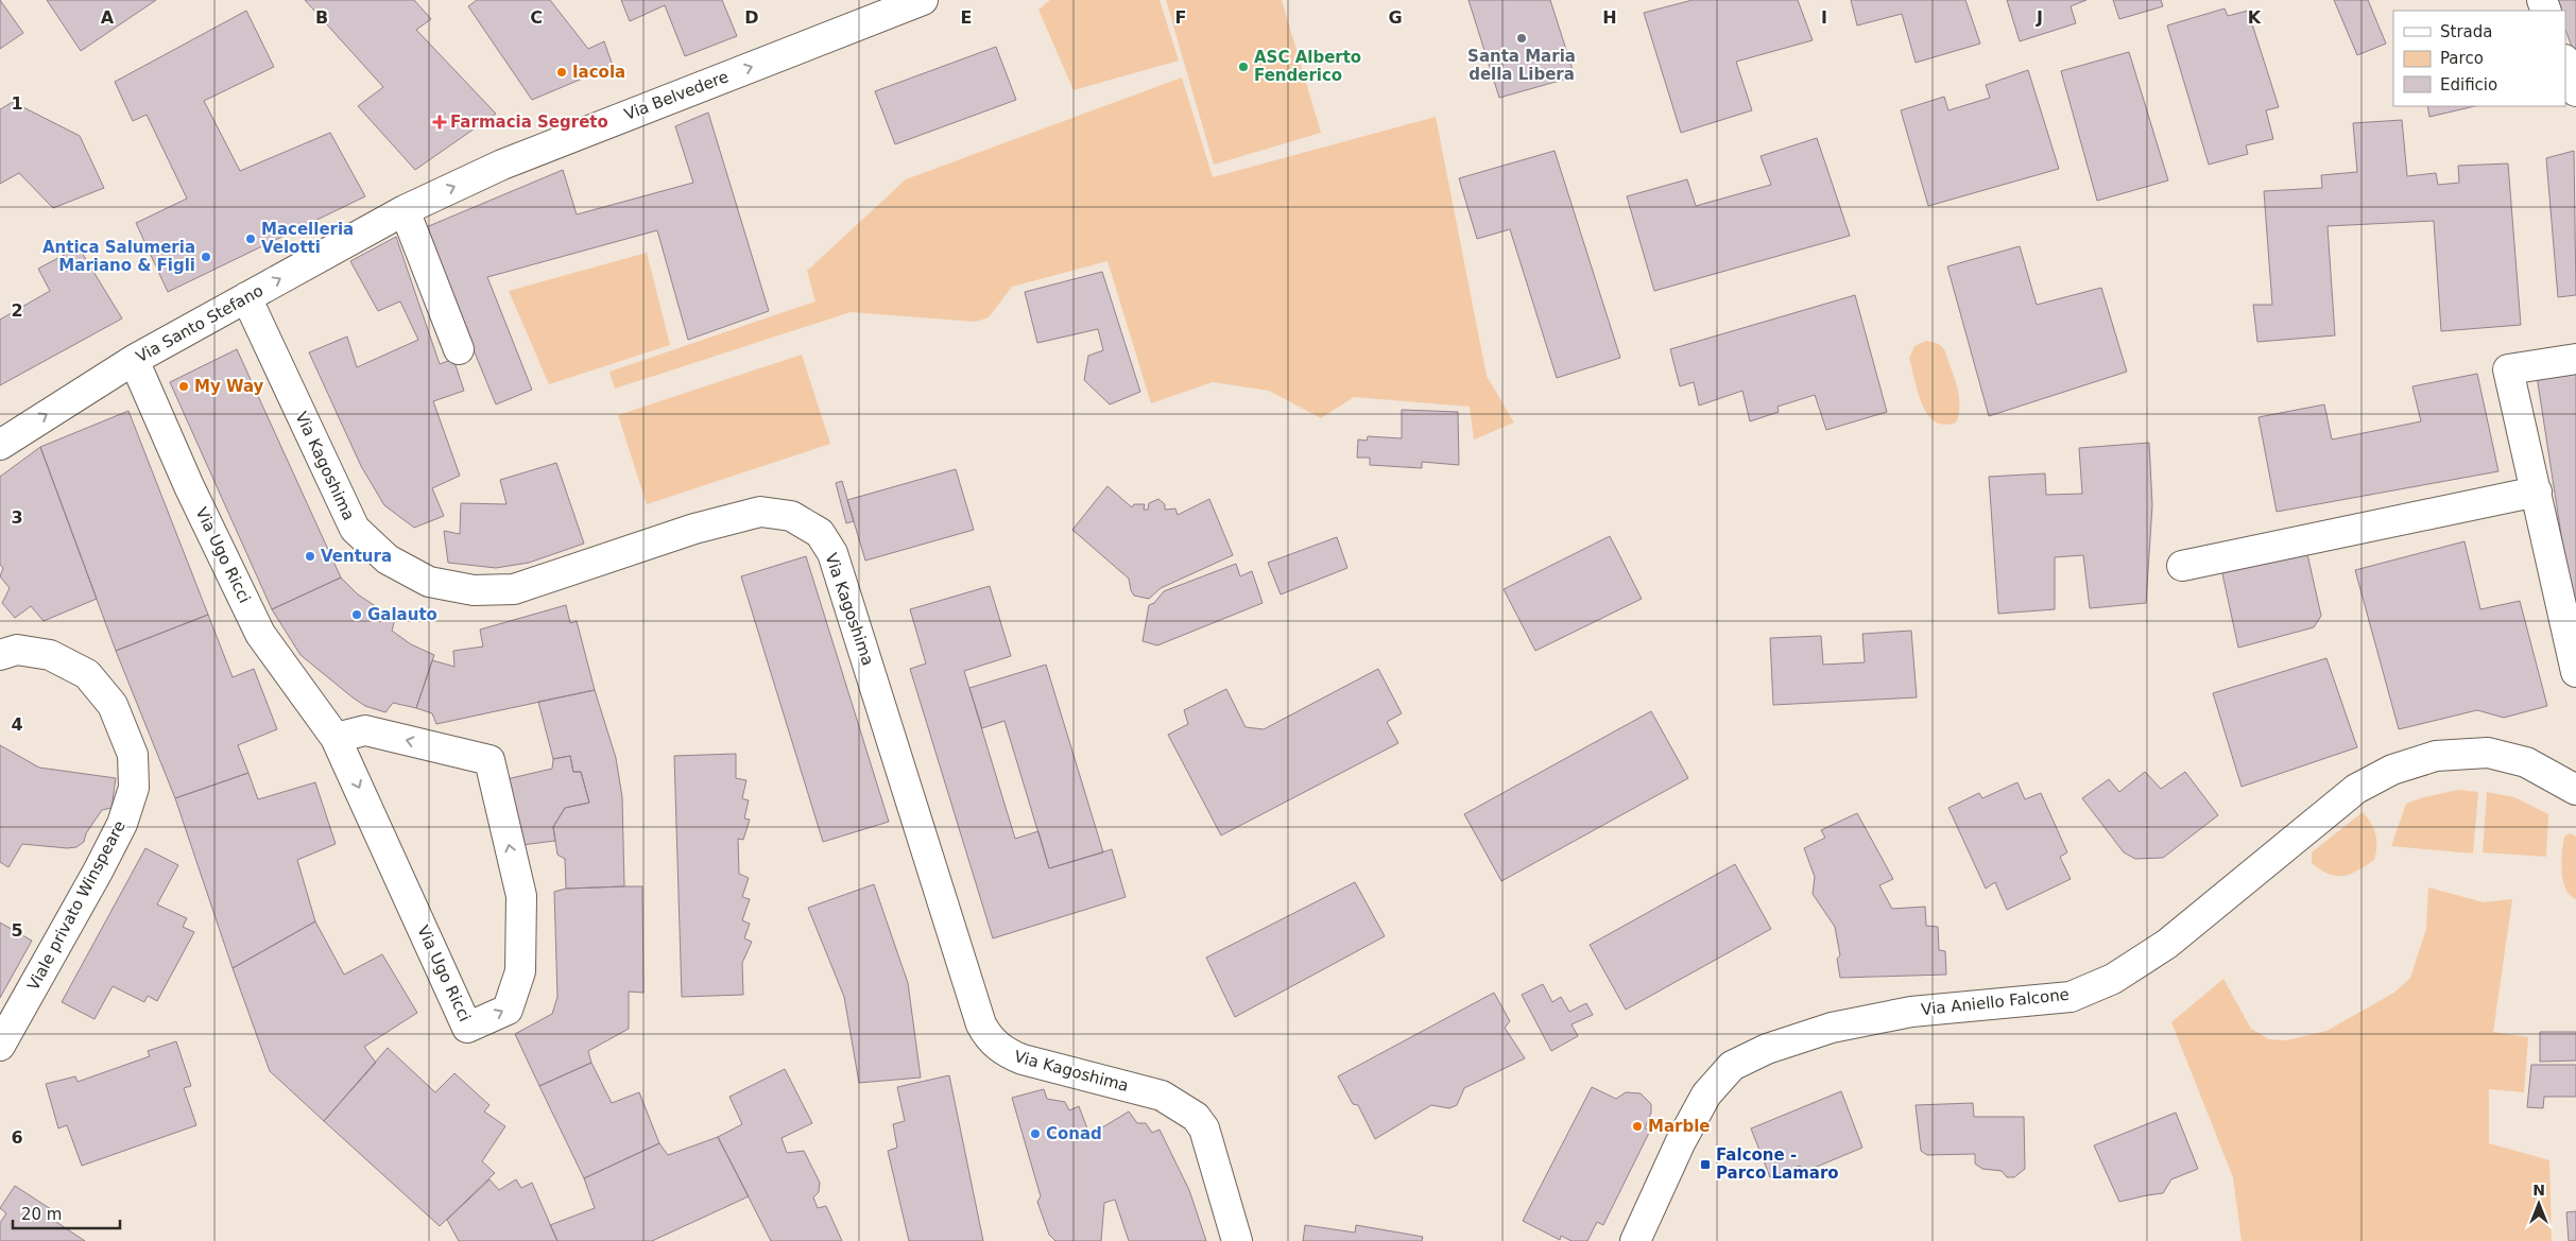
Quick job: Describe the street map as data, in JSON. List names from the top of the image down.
{
  "streets": {
    "street": [
      "Via Belvedere",
      "Via Santo Stefano",
      "Via Kagoshima",
      "Via Ugo Ricci",
      "Viale privato Winspeare",
      "Via Aniello Falcone"
    ]
  },
  "crossings": [
    ["Via Belvedere", "Via Santo Stefano"],
    ["Via Santo Stefano", "Via Kagoshima"],
    ["Via Santo Stefano", "Via Ugo Ricci"]
  ],
  "one_way": ["Via Belvedere", "Via Santo Stefano"],
  "places": {
    "other": [
      "Santa Maria della Libera",
      "ASC Alberto Fenderico",
      "Iacola",
      "Macelleria Velotti",
      "Antica Salumeria Mariano & Figli",
      "My Way",
      "Ventura",
      "Galauto",
      "Marble",
      "Conad"
    ],
    "health": ["Farmacia Segreto"],
    "transit": ["Falcone - Parco Lamaro"]
  },
  "legend": ["Strada", "Parco", "Edificio"],
  "scale_bar": "20 m",
  "north": "top",
  "grid": {
    "columns": [
      "A",
      "B",
      "C",
      "D",
      "E",
      "F",
      "G",
      "H",
      "I",
      "J",
      "K"
    ],
    "rows": [
      "1",
      "2",
      "3",
      "4",
      "5",
      "6"
    ]
  }
}
